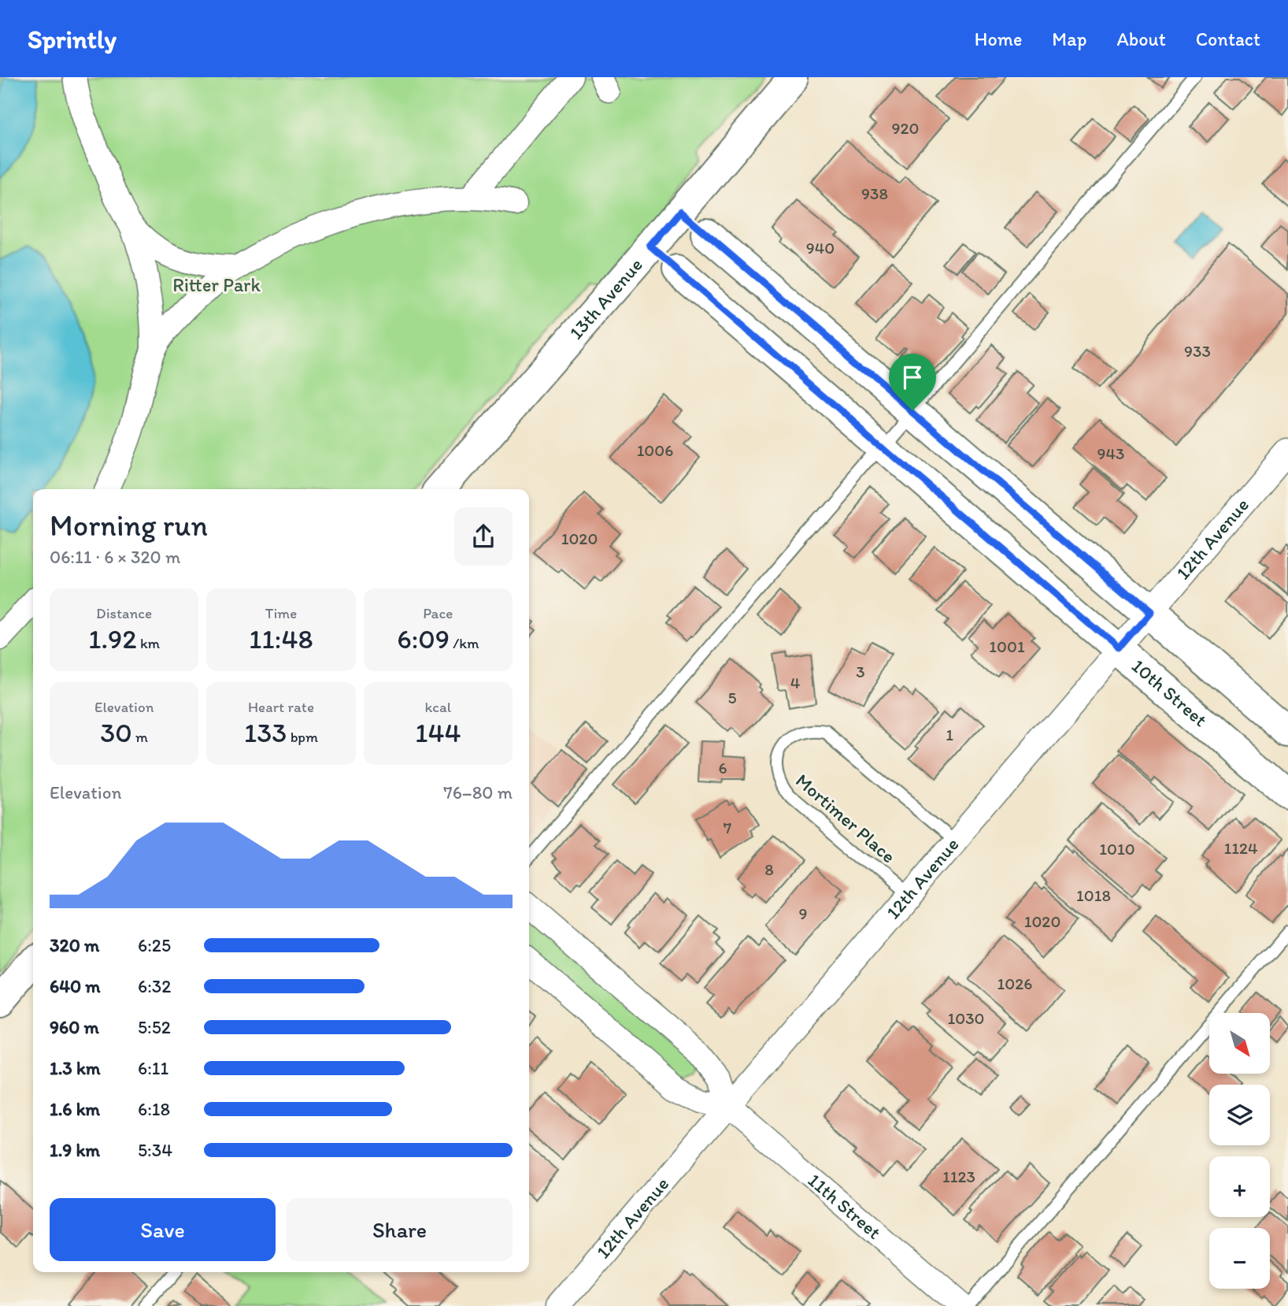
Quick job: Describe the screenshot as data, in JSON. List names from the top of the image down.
{
  "streets": {
    "street": [
      "13th Avenue",
      "12th Avenue",
      "10th Street",
      "11th Street"
    ],
    "lane": ["Mortimer Place"]
  },
  "crossings": [
    ["13th Avenue", "10th Street"],
    ["12th Avenue", "10th Street"],
    ["12th Avenue", "Mortimer Place"],
    ["12th Avenue", "11th Street"]
  ],
  "parks": ["Ritter Park"],
  "house_numbers": [
    "920",
    "938",
    "940",
    "933",
    "1006",
    "943",
    "1020",
    "1001",
    "3",
    "4",
    "5",
    "1",
    "6",
    "7",
    "1124",
    "1010",
    "8",
    "1018",
    "9",
    "1020",
    "1026",
    "1030",
    "1123"
  ],
  "north": "bottom right",
  "page": {
    "header": "Sprintly",
    "nav": [
      "Home",
      "Map",
      "About",
      "Contact"
    ],
    "heading": ["Morning run", "06:11 · 6 × 320 m"],
    "stats": [
      ["Distance", "1.92 km"],
      ["Time", "11:48"],
      ["Pace", "6:09 /km"],
      ["Elevation", "30 m"],
      ["Heart rate", "133 bpm"],
      ["kcal", "144"]
    ],
    "chart": ["Elevation", "76–80 m"],
    "list": [
      {
        "name": "320 m",
        "note": "6:25"
      },
      {
        "name": "640 m",
        "note": "6:32"
      },
      {
        "name": "960 m",
        "note": "5:52"
      },
      {
        "name": "1.3 km",
        "note": "6:11"
      },
      {
        "name": "1.6 km",
        "note": "6:18"
      },
      {
        "name": "1.9 km",
        "note": "5:34"
      }
    ],
    "map_buttons": ["+", "−"],
    "buttons": ["Save", "Share"]
  }
}
